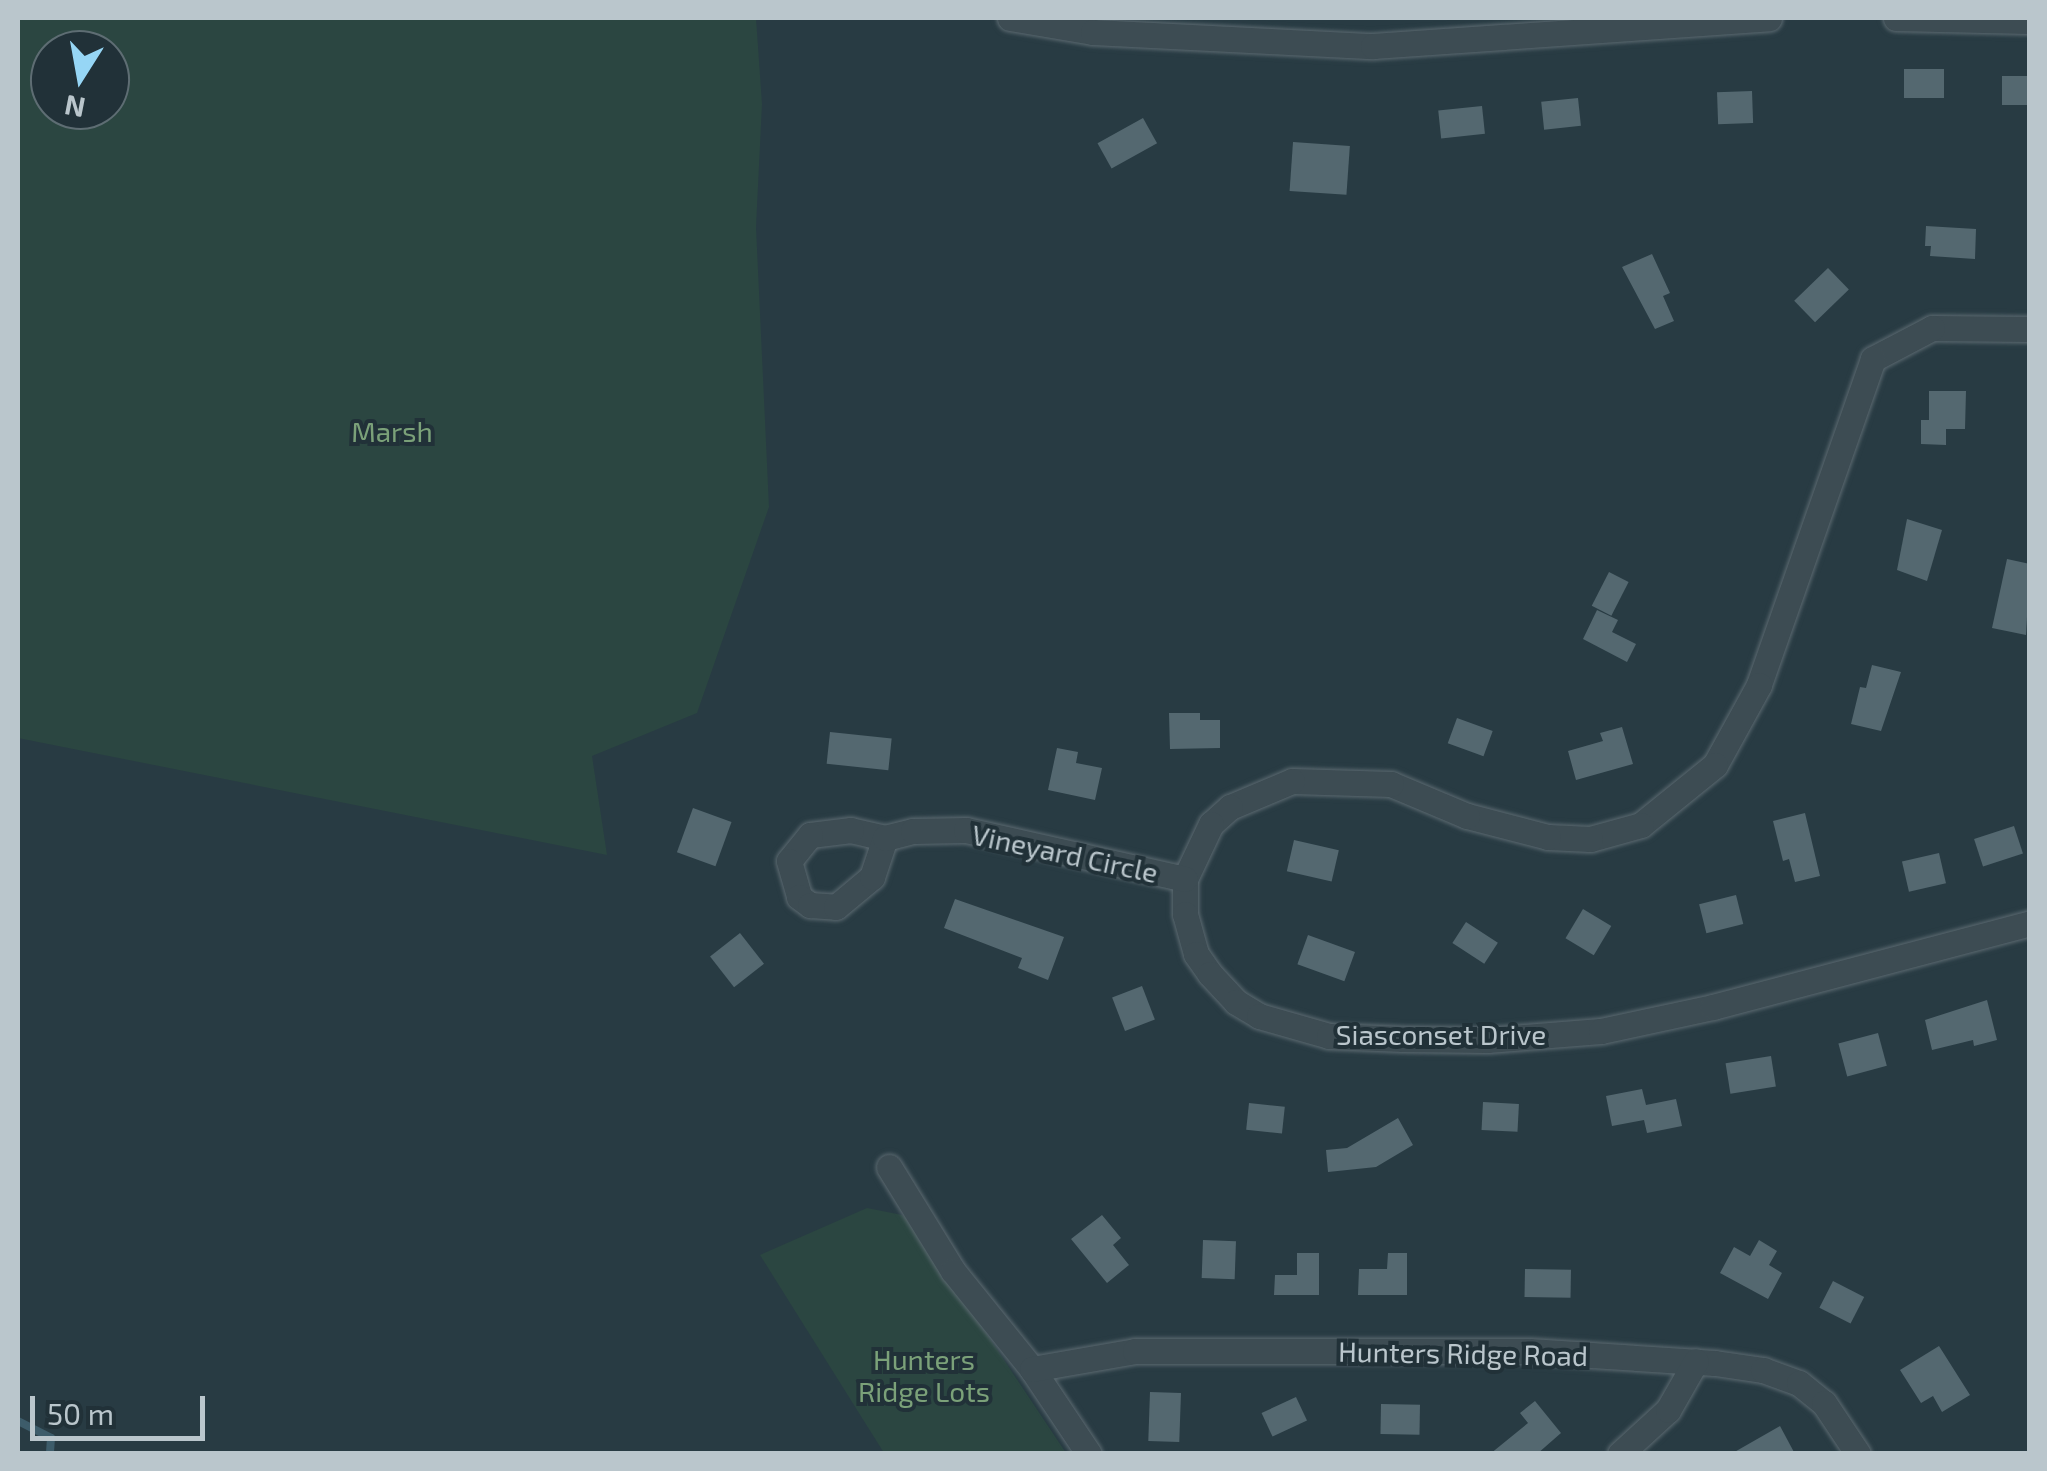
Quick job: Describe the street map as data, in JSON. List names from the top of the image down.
{
  "streets": {
    "street": ["Vineyard Circle", "Siasconset Drive", "Hunters Ridge Road"]
  },
  "crossings": [
    ["Vineyard Circle", "Siasconset Drive"]
  ],
  "parks": ["Marsh", "Hunters Ridge Lots"],
  "scale_bar": "50 m",
  "north": "bottom"
}
